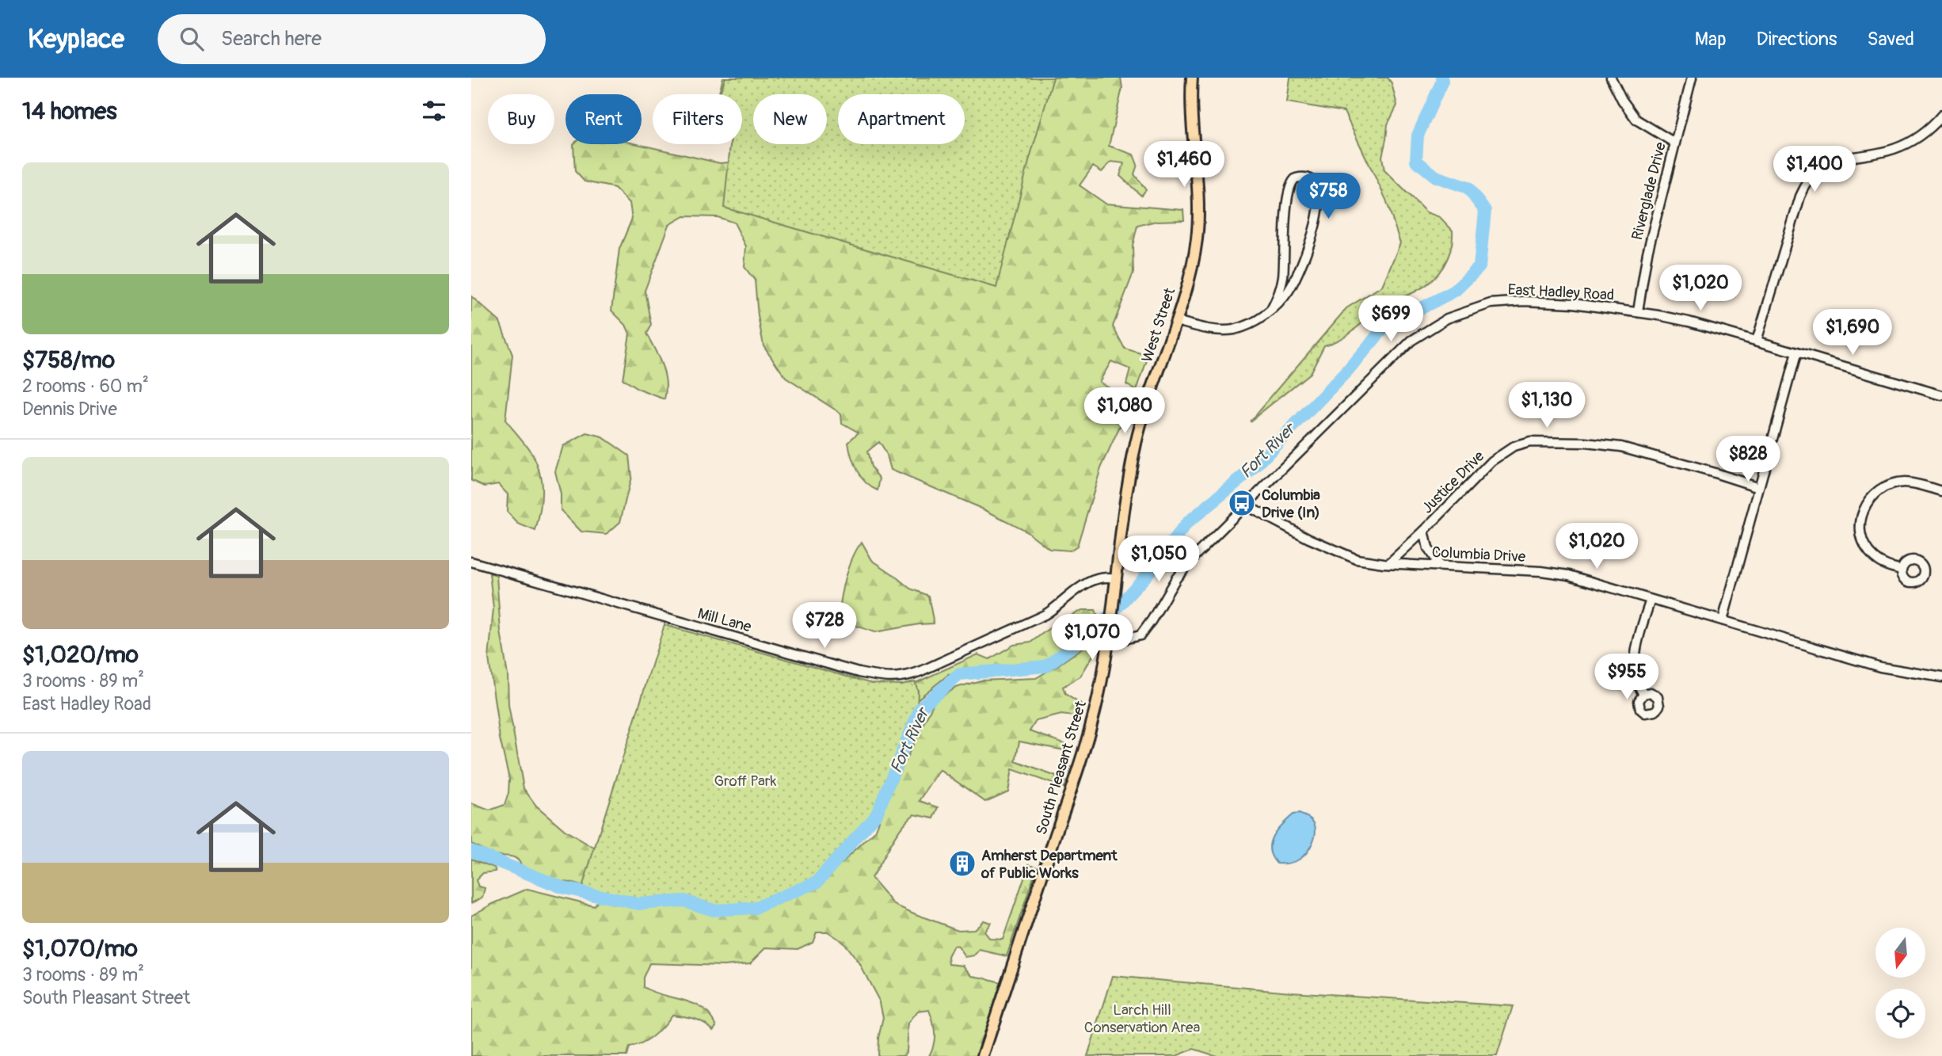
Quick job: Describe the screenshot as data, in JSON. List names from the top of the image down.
{
  "streets": {
    "main road": ["West Street", "South Pleasant Street"],
    "street": [
      "Riverglade Drive",
      "East Hadley Road",
      "Justice Drive",
      "Columbia Drive",
      "Mill Lane"
    ]
  },
  "crossings": [
    ["Riverglade Drive", "East Hadley Road"],
    ["East Hadley Road", "Columbia Drive"],
    ["East Hadley Road", "South Pleasant Street"],
    ["West Street", "Mill Lane"],
    ["West Street", "South Pleasant Street"],
    ["Justice Drive", "Columbia Drive"],
    ["Mill Lane", "South Pleasant Street"]
  ],
  "water": ["Fort River"],
  "parks": ["Groff Park", "Larch Hill Conservation Area"],
  "places": {
    "bus stop": ["Columbia Drive (In)"],
    "building": ["Amherst Department of Public Works"]
  },
  "north": "bottom",
  "page": {
    "header": "Keyplace",
    "search": "Search here",
    "nav": ["Map", "Directions", "Saved"],
    "heading": "14 homes",
    "chip": [
      "Buy",
      "Rent",
      "Filters",
      "New",
      "Apartment"
    ],
    "price": [
      "$1,460",
      "$1,400",
      "$758",
      "$1,020",
      "$699",
      "$1,690",
      "$1,130",
      "$1,080",
      "$828",
      "$1,020",
      "$1,050",
      "$728",
      "$1,070",
      "$955"
    ],
    "list": [
      {
        "name": "$758/mo",
        "note": "2 rooms · 60 m² · Dennis Drive"
      },
      {
        "name": "$1,020/mo",
        "note": "3 rooms · 89 m² · East Hadley Road"
      },
      {
        "name": "$1,070/mo",
        "note": "3 rooms · 89 m² · South Pleasant Street"
      }
    ]
  }
}
